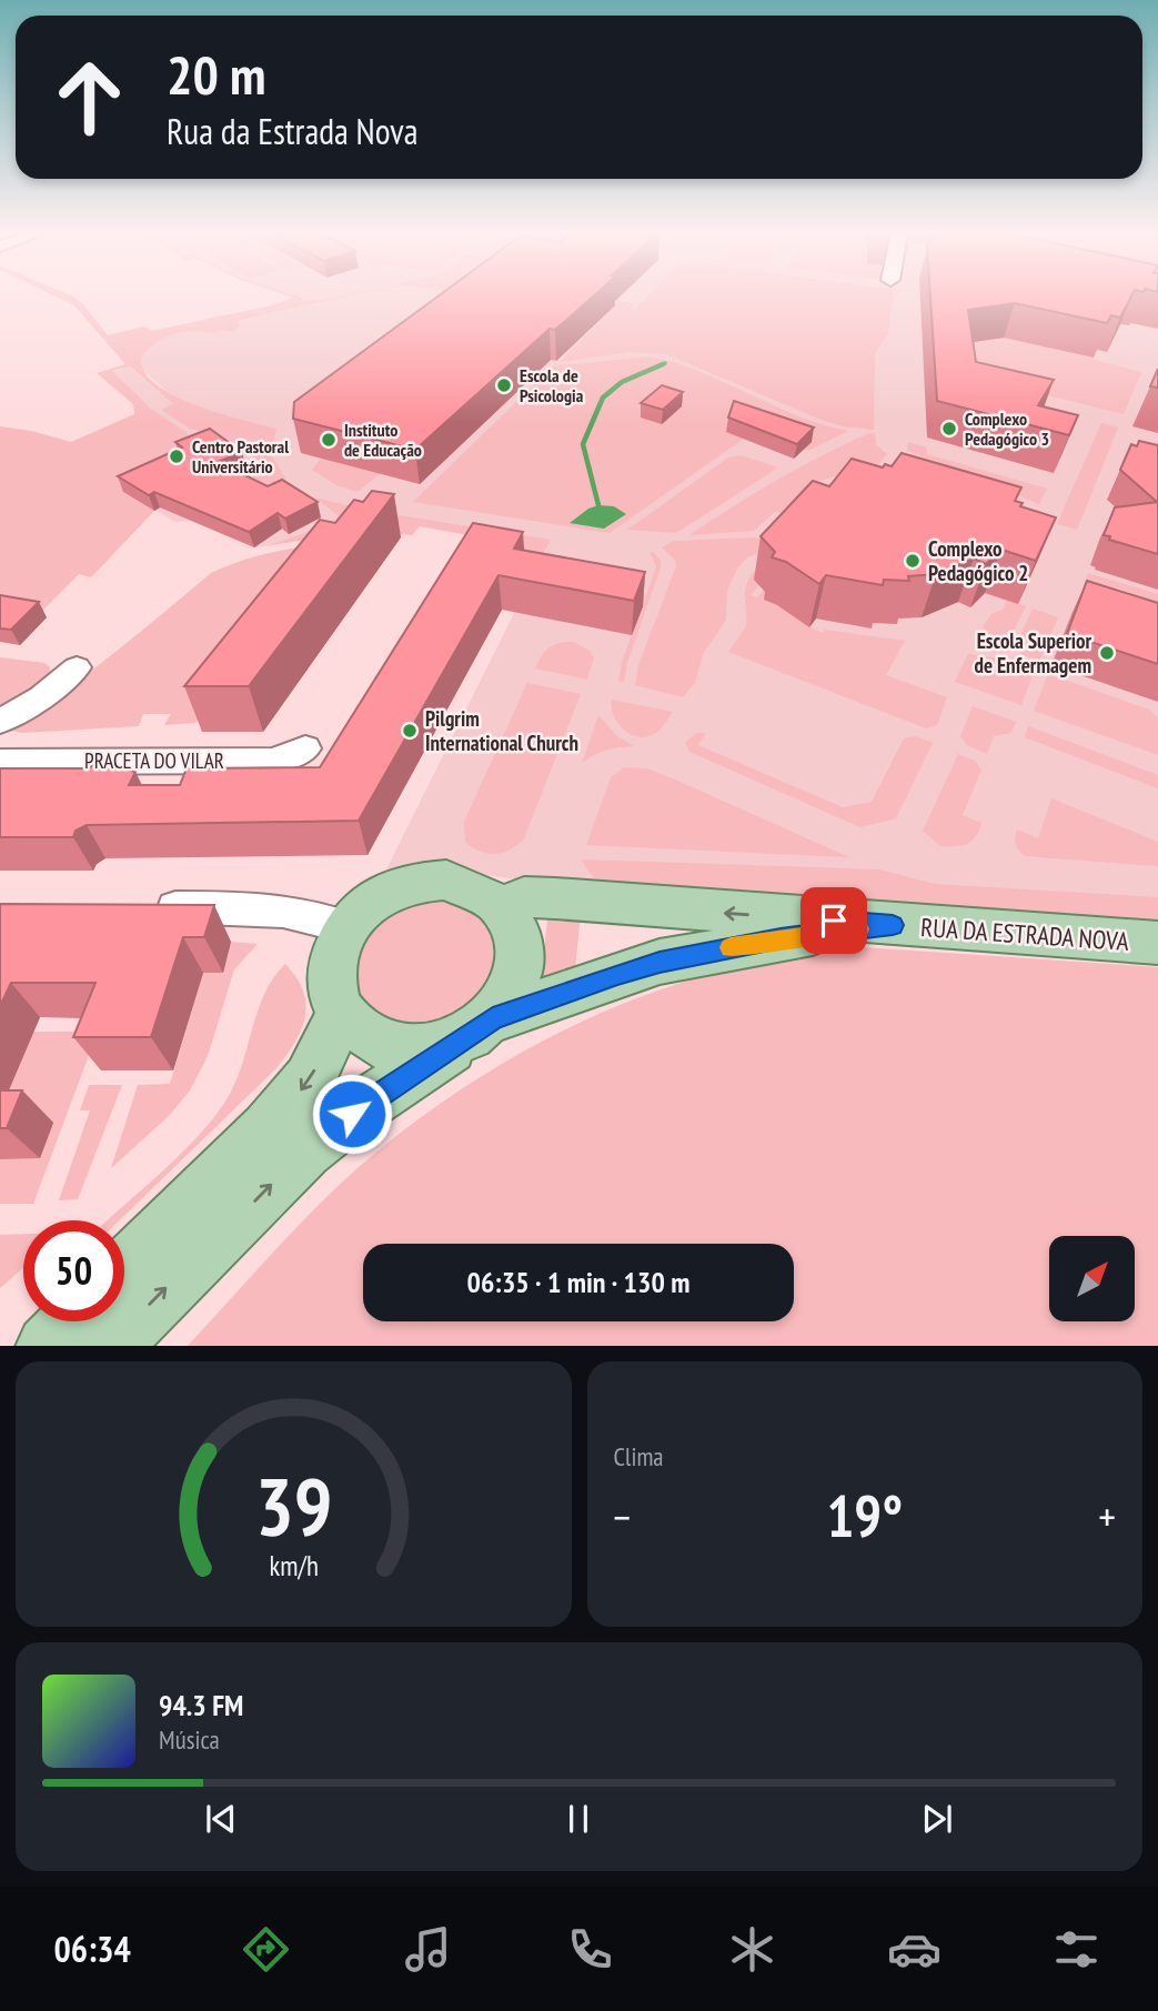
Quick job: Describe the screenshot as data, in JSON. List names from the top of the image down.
{
  "streets": {
    "main road": ["RUA DA ESTRADA NOVA"],
    "street": ["PRACETA DO VILAR"]
  },
  "places": [
    "Escola de Psicologia",
    "Complexo Pedagógico 3",
    "Instituto de Educação",
    "Centro Pastoral Universitário",
    "Complexo Pedagógico 2",
    "Escola Superior de Enfermagem",
    "Pilgrim International Church"
  ],
  "north": "top right",
  "page": {
    "turn": ["20 m", "Rua da Estrada Nova"],
    "limit": "50",
    "trip": "06:35 · 1 min · 130 m",
    "tile": "Clima",
    "heat": ["−", "19°", "+"],
    "song": ["94.3 FM", "Música"],
    "tabs": "06:34",
    "gauge": ["39", "km/h"]
  }
}
